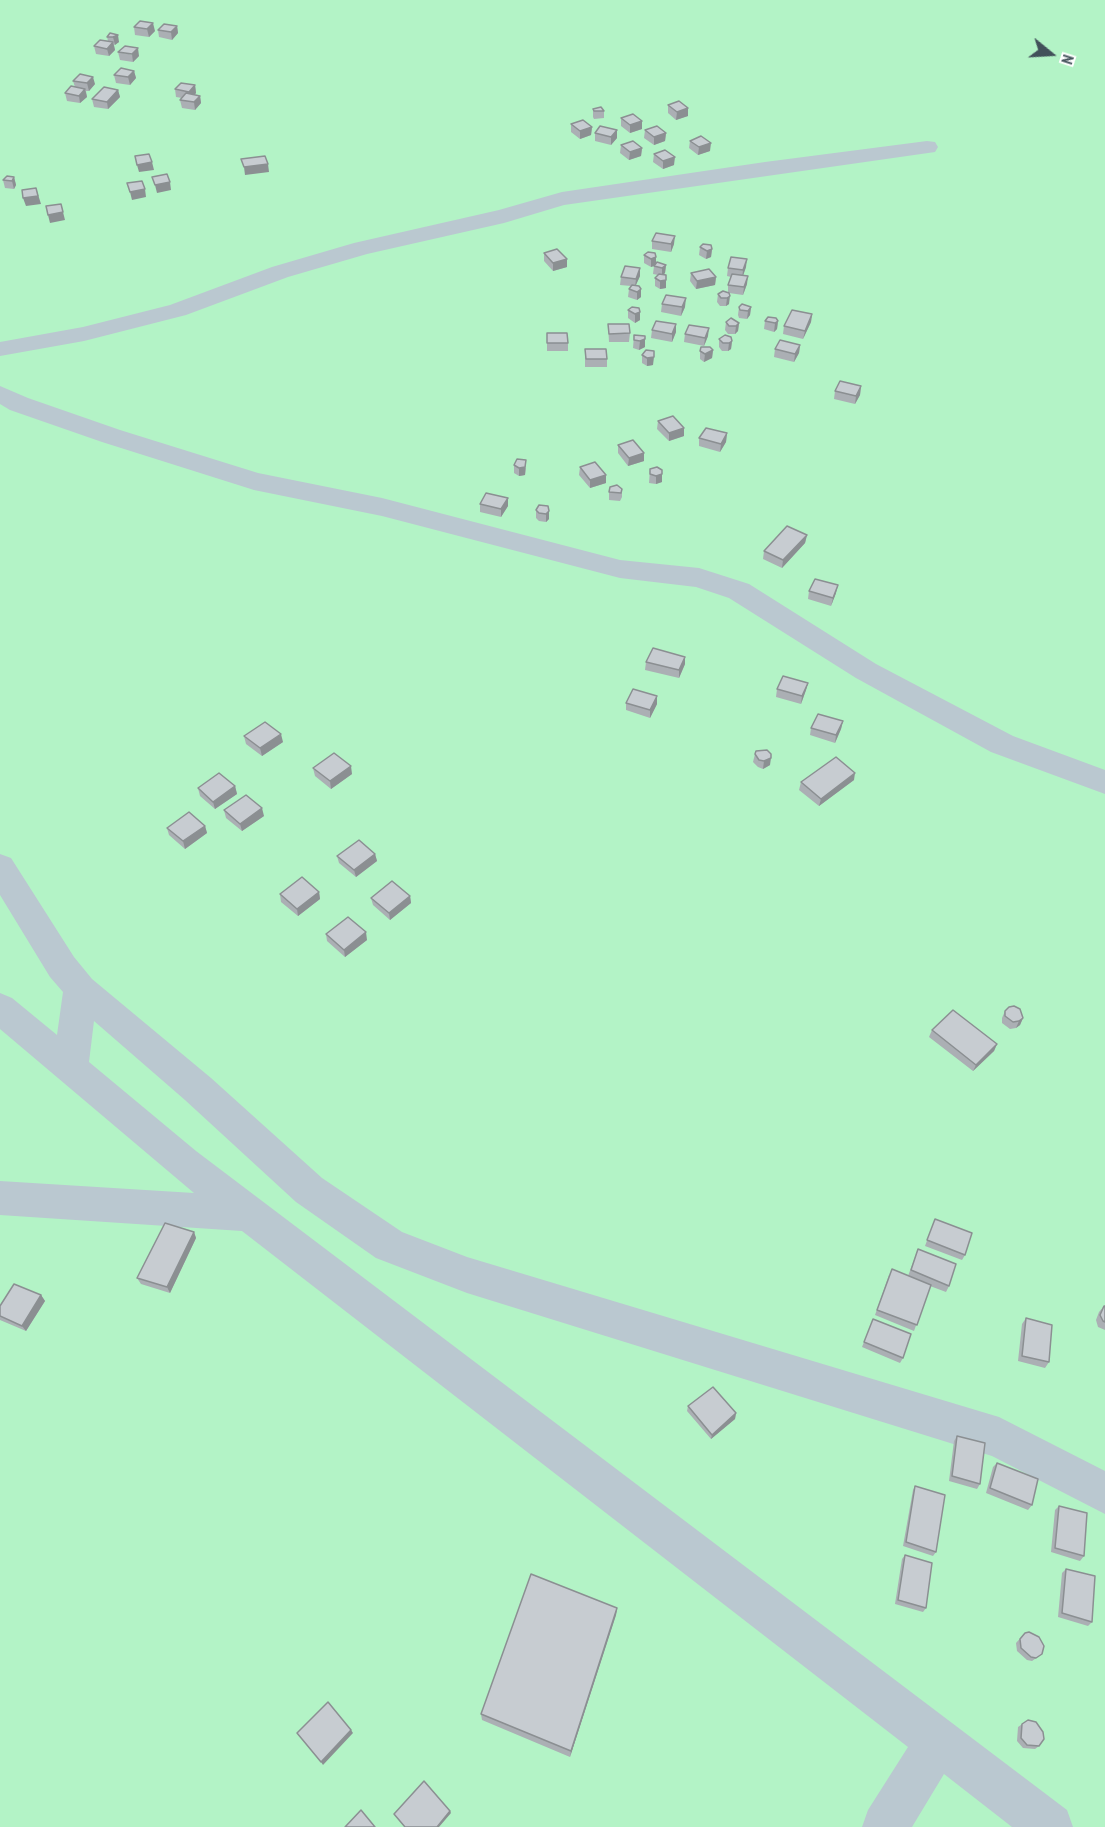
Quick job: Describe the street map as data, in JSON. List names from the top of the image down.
{
  "north": "right"
}
